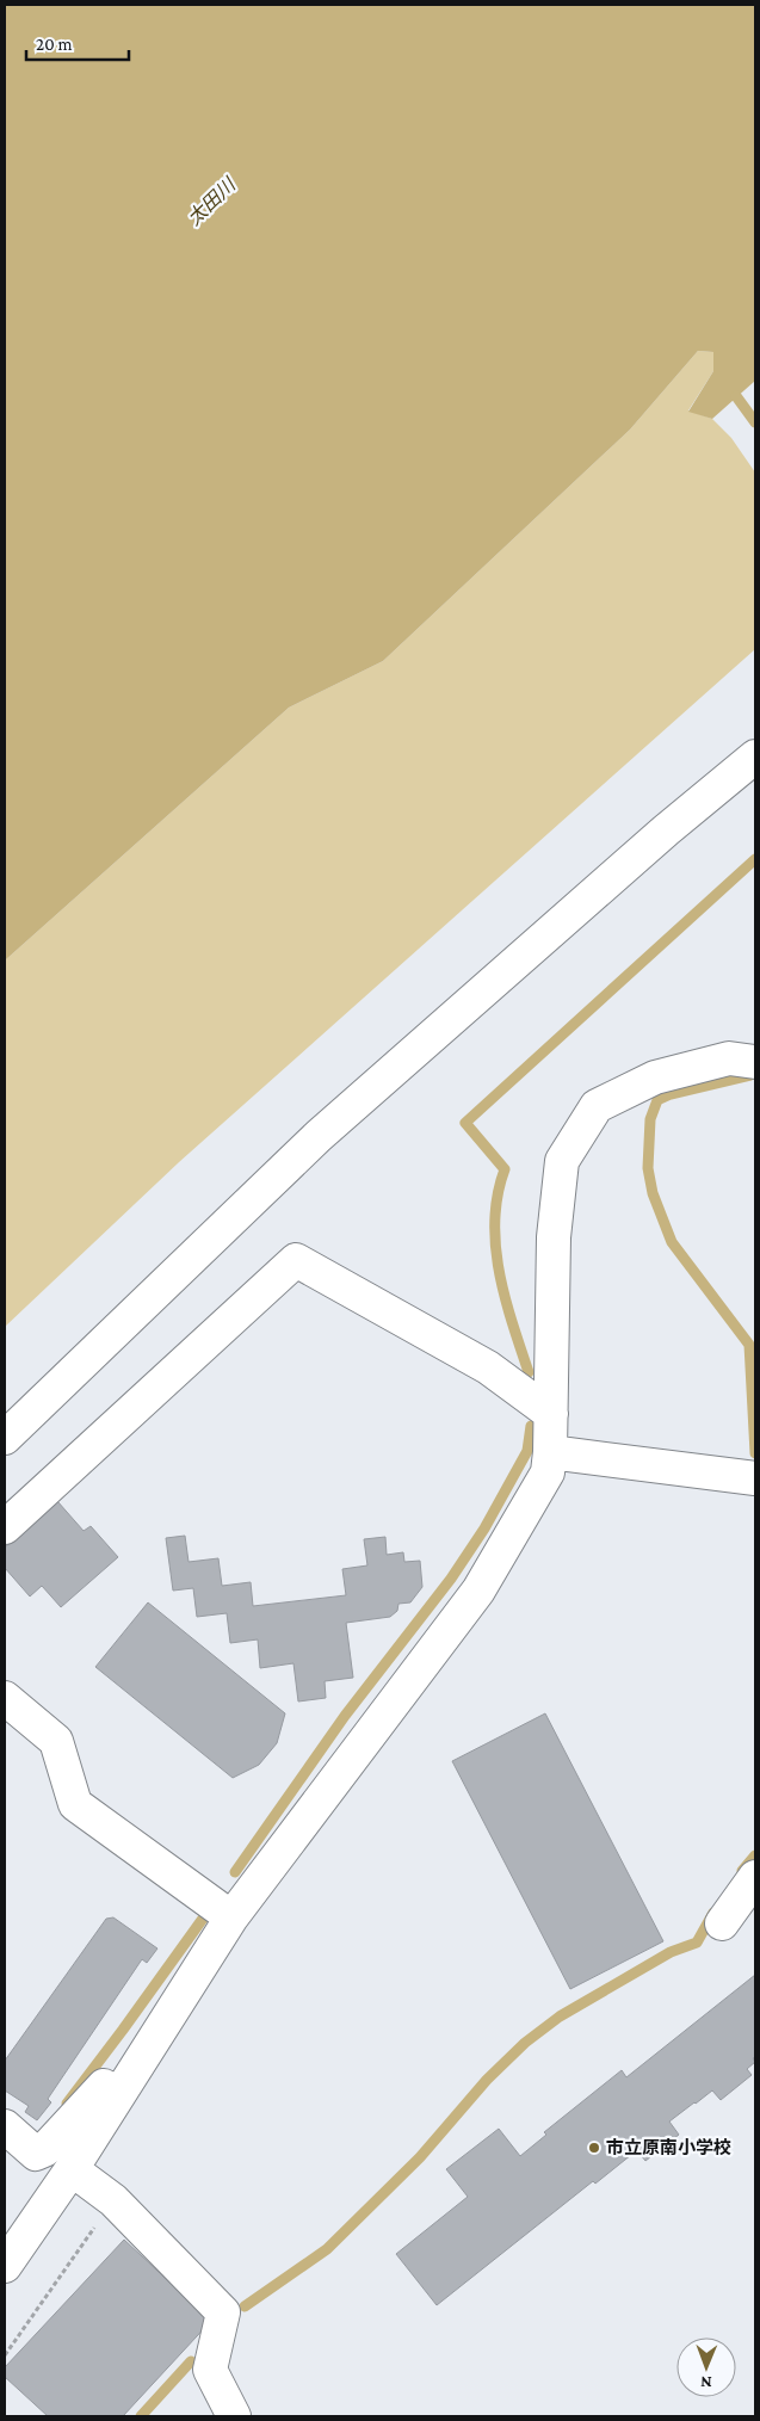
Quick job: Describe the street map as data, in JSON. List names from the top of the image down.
{
  "water": ["太田川"],
  "places": ["市立原南小学校"],
  "scale_bar": "20 m",
  "north": "bottom"
}
